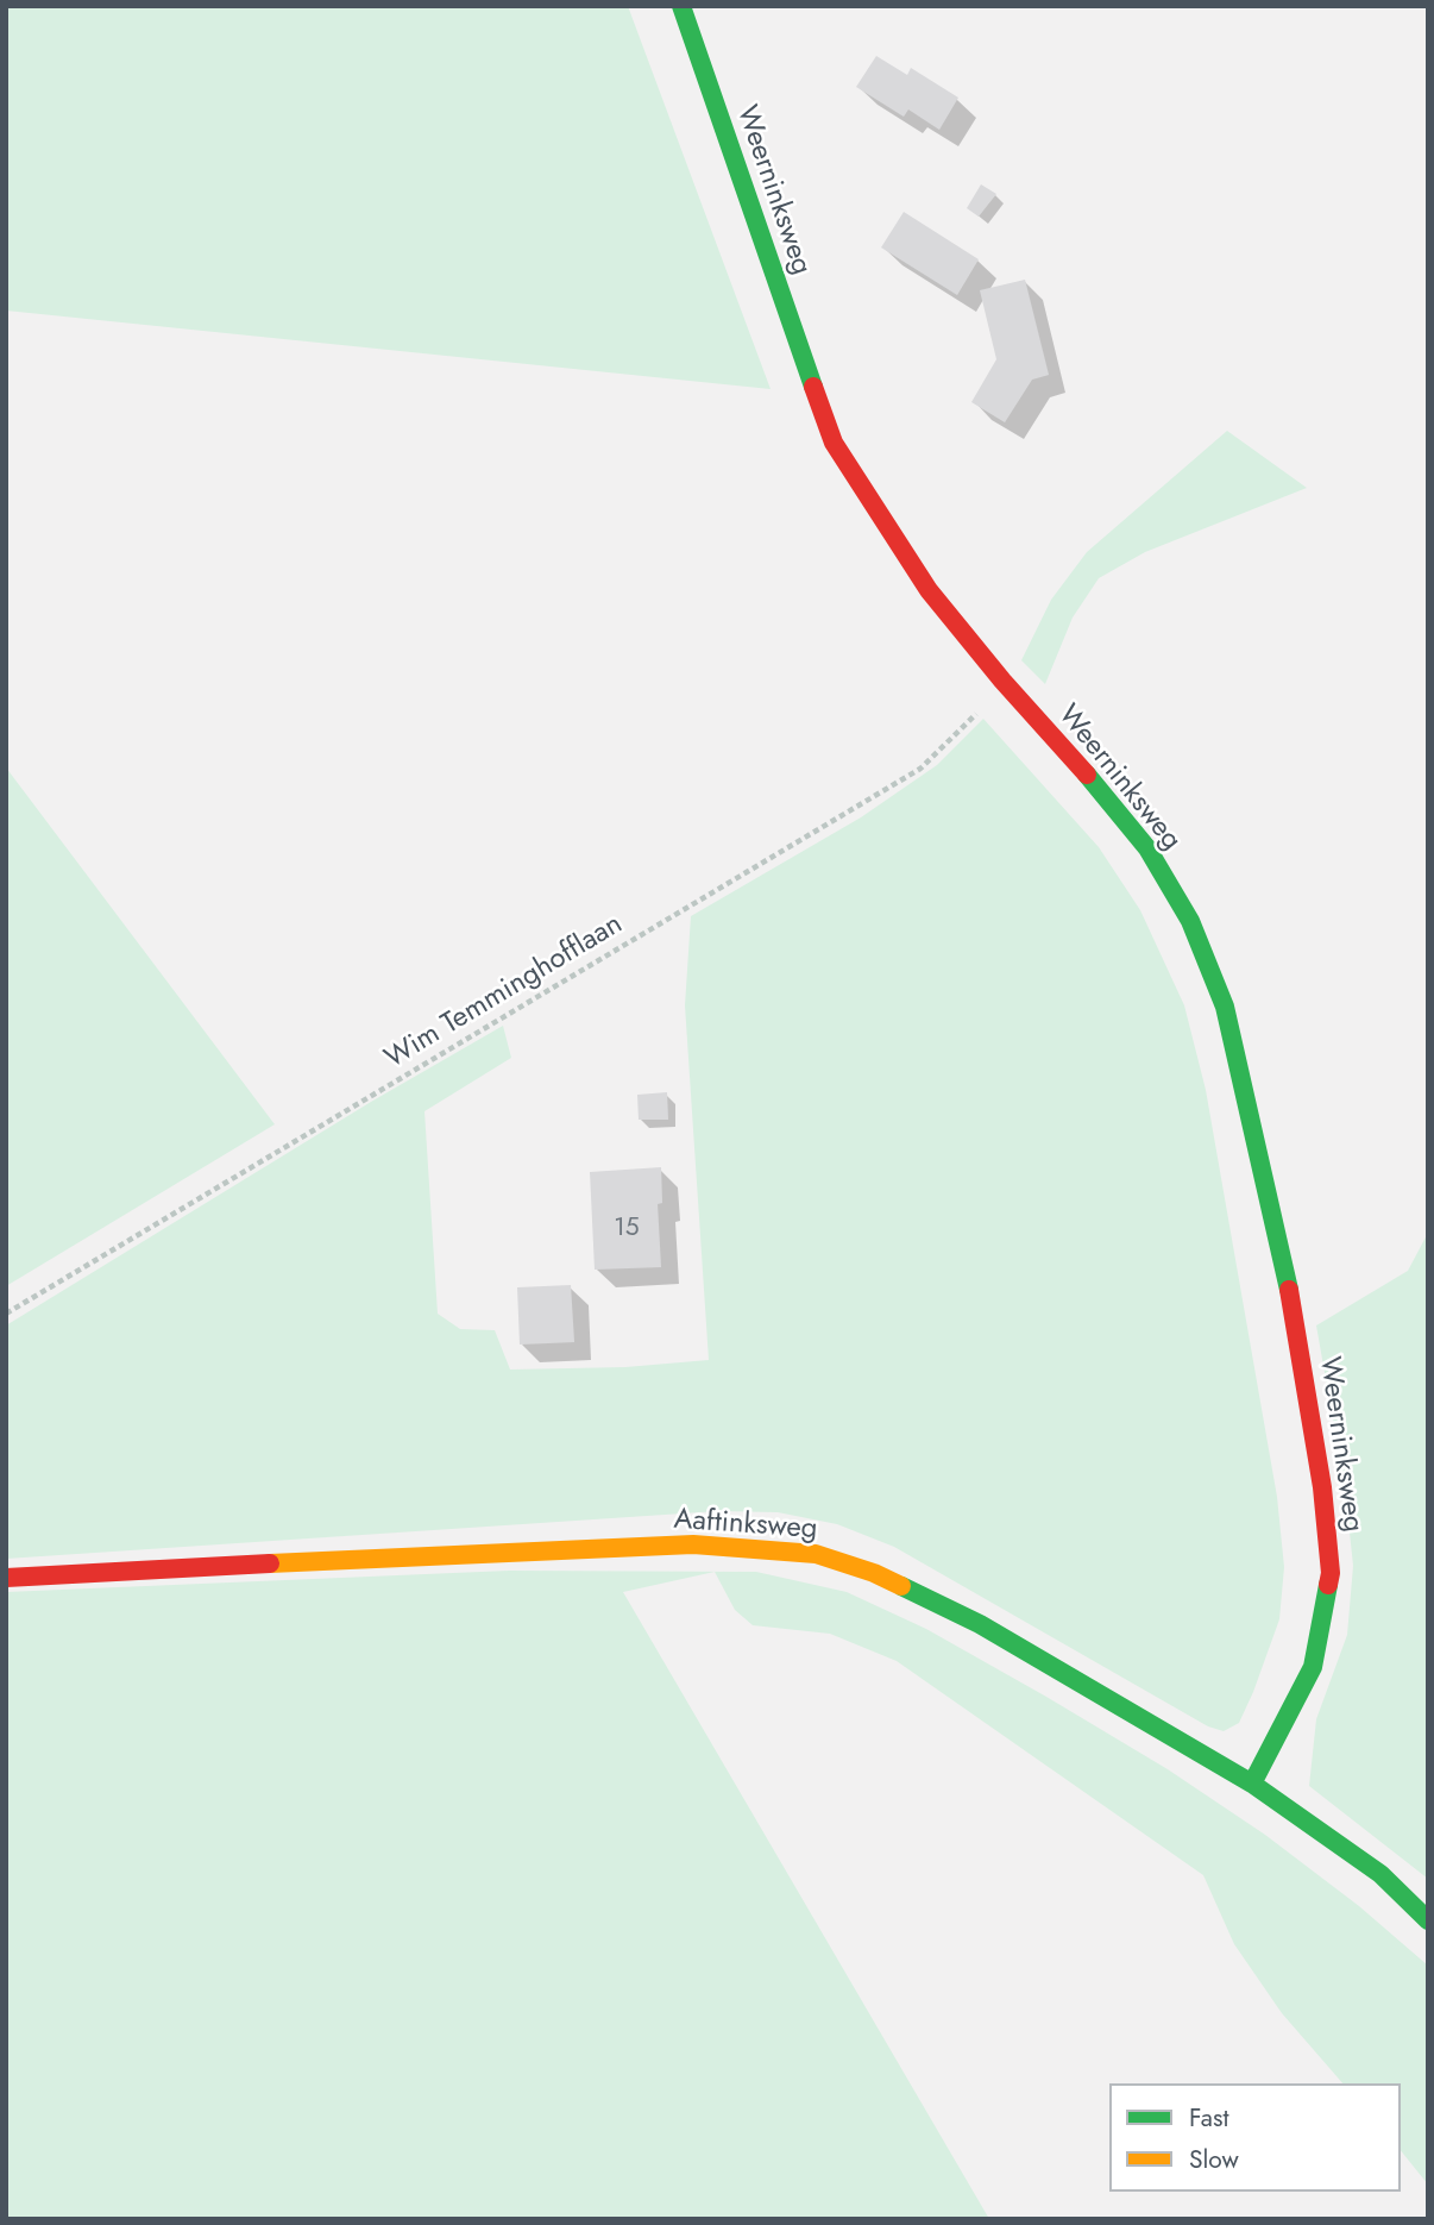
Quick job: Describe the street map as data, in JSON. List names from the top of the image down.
{
  "streets": {
    "street": ["Weerninksweg", "Aaftinksweg"],
    "path": ["Wim Temminghofflaan"]
  },
  "crossings": [
    ["Weerninksweg", "Wim Temminghofflaan"],
    ["Weerninksweg", "Aaftinksweg"]
  ],
  "house_numbers": ["15"],
  "legend": ["Fast", "Slow"]
}
